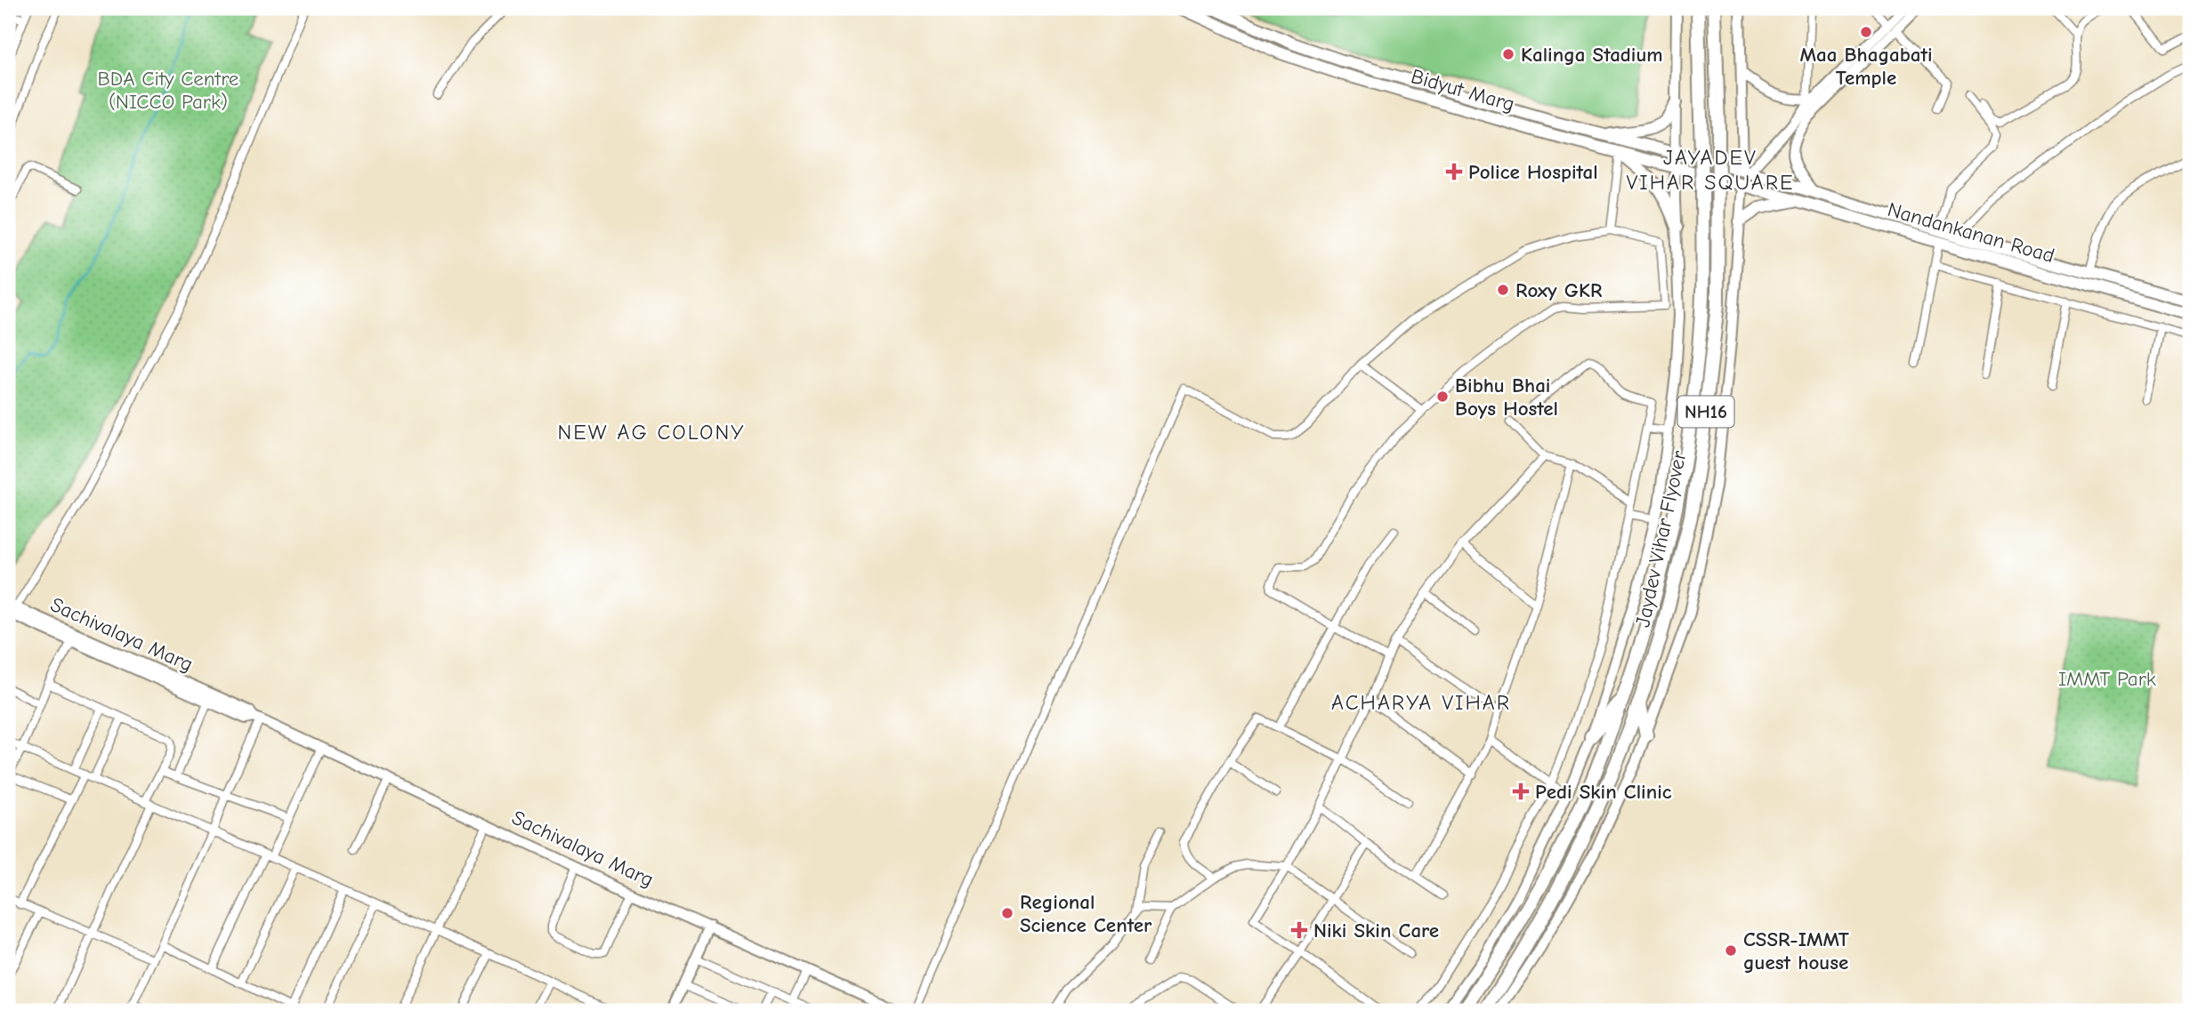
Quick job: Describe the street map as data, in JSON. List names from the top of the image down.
{
  "streets": {
    "highway": ["NH16", "Jaydev Vihar Flyover"],
    "main road": ["Bidyut Marg", "Nandankanan Road"],
    "street": ["Sachivalaya Marg"]
  },
  "crossings": [
    ["Bidyut Marg", "Nandankanan Road"],
    ["NH16", "Jaydev Vihar Flyover"]
  ],
  "districts": ["JAYADEV VIHAR SQUARE", "NEW AG COLONY", "ACHARYA VIHAR"],
  "parks": ["BDA City Centre (NICCO Park)", "IMMT Park"],
  "places": {
    "other": [
      "Maa Bhagabati Temple",
      "Kalinga Stadium",
      "Roxy GKR",
      "Bibhu Bhai Boys Hostel",
      "Regional Science Center",
      "CSSR-IMMT guest house"
    ],
    "health": ["Police Hospital", "Pedi Skin Clinic", "Niki Skin Care"]
  }
}
